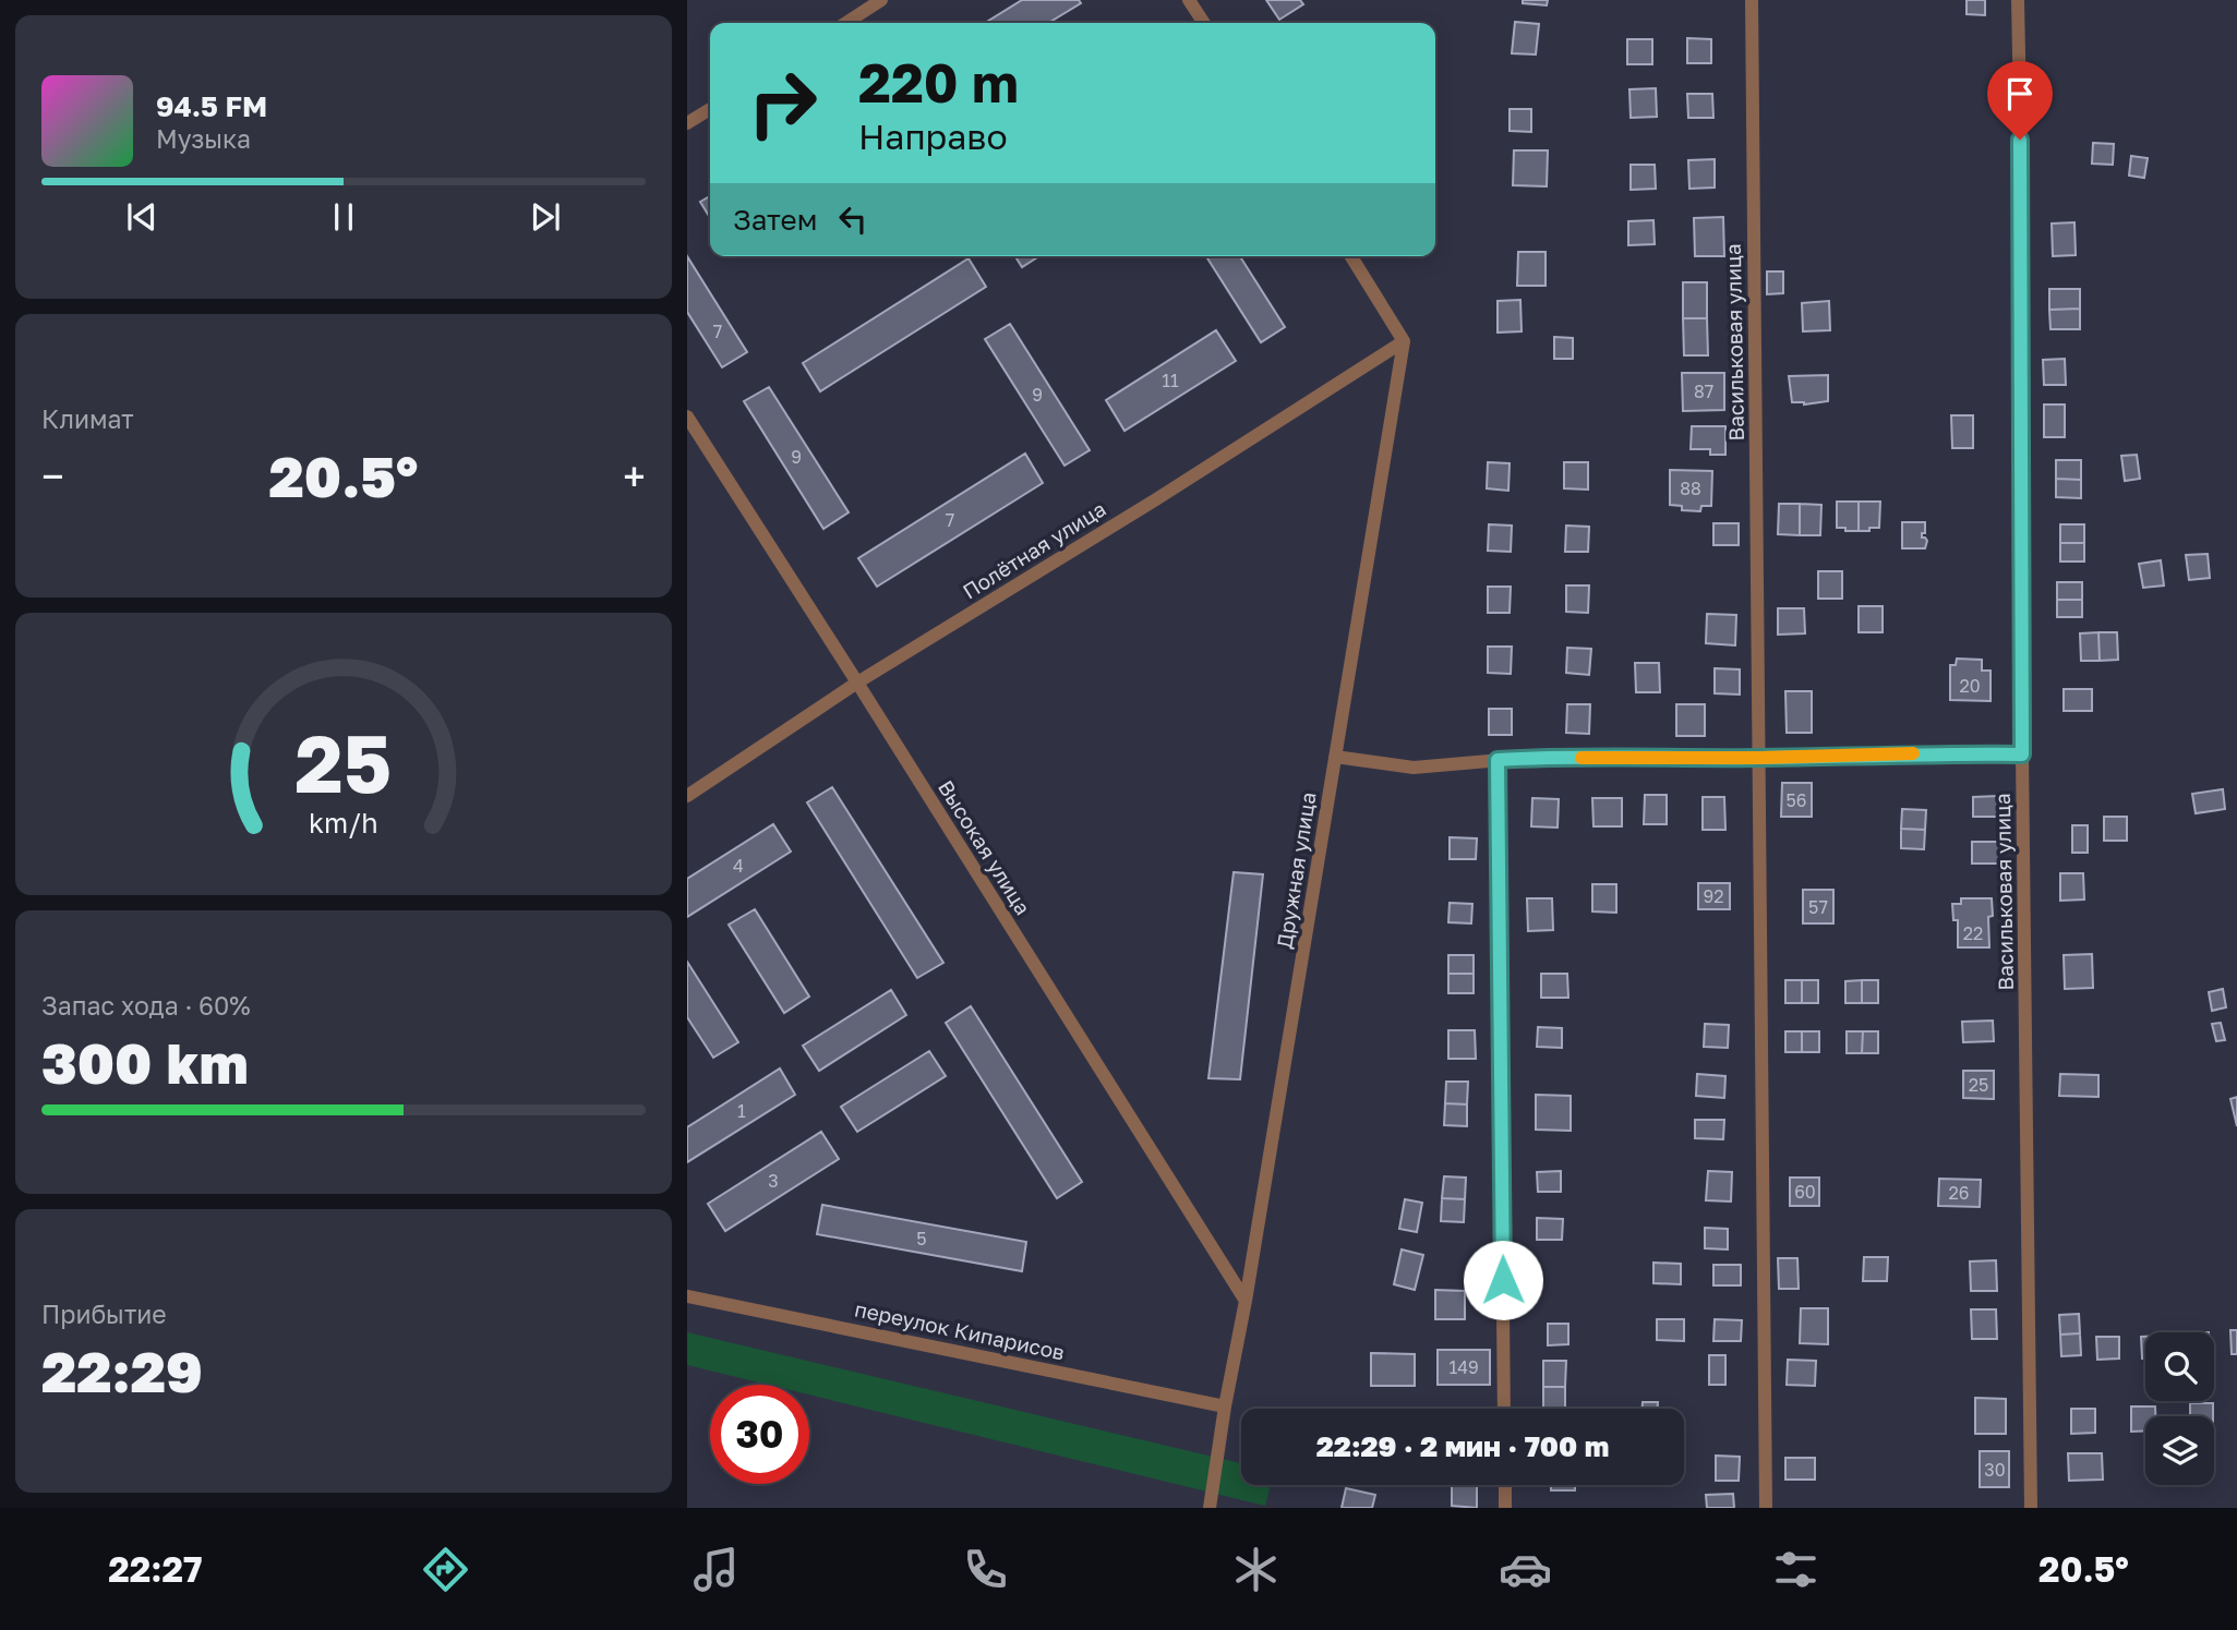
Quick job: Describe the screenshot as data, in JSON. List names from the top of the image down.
{
  "streets": {
    "street": [
      "Васильковая улица",
      "Полётная улица",
      "Высокая улица",
      "Дружная улица",
      "переулок Кипарисов"
    ]
  },
  "crossings": [
    ["Полётная улица", "Высокая улица"],
    ["Полётная улица", "Дружная улица"],
    ["Высокая улица", "Дружная улица"],
    ["Дружная улица", "переулок Кипарисов"]
  ],
  "house_numbers": [
    "7",
    "11",
    "87",
    "9",
    "9",
    "88",
    "7",
    "20",
    "56",
    "4",
    "92",
    "57",
    "22",
    "25",
    "1",
    "3",
    "60",
    "26",
    "5",
    "149",
    "30"
  ],
  "page": {
    "turn": ["220 m", "Направо"],
    "song": ["94.5 FM", "Музыка"],
    "then": "Затем",
    "tile": [
      "Климат",
      ["Запас хода · 60%", "300 km"],
      ["Прибытие", "22:29"]
    ],
    "heat": ["−", "20.5°", "+"],
    "limit": "30",
    "trip": "22:29 · 2 мин · 700 m",
    "tabs": ["22:27", "20.5°"],
    "gauge": ["25", "km/h"]
  }
}
